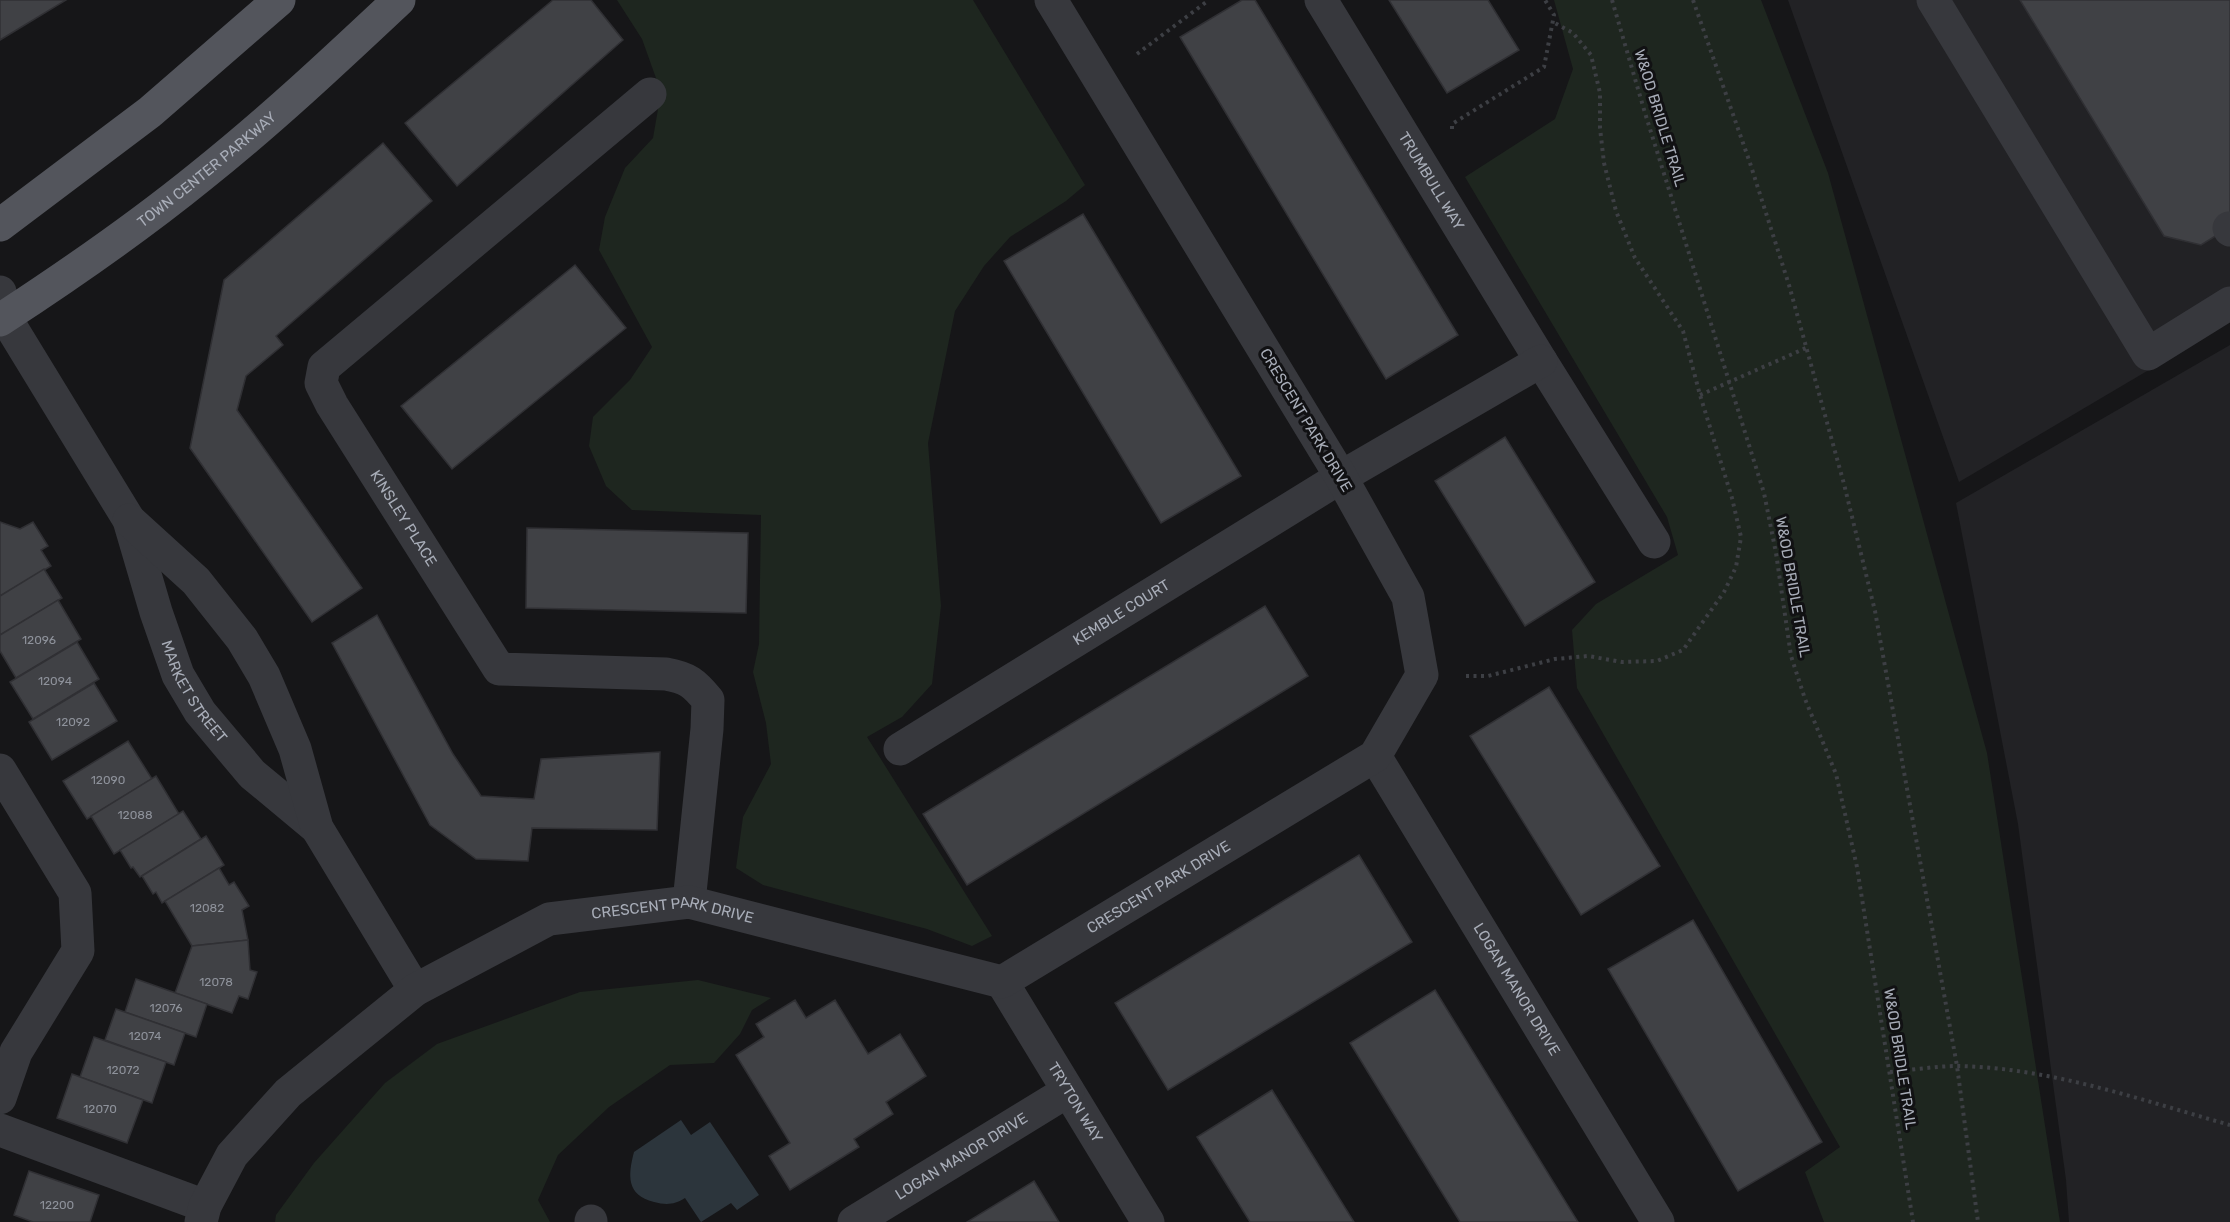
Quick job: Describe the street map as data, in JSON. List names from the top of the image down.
{
  "streets": {
    "main road": ["TOWN CENTER PARKWAY"],
    "street": [
      "TRUMBULL WAY",
      "CRESCENT PARK DRIVE",
      "KINSLEY PLACE",
      "KEMBLE COURT",
      "MARKET STREET",
      "LOGAN MANOR DRIVE",
      "TRYTON WAY"
    ],
    "path": ["W&OD BRIDLE TRAIL"]
  },
  "crossings": [
    ["TOWN CENTER PARKWAY", "MARKET STREET"],
    ["CRESCENT PARK DRIVE", "KINSLEY PLACE"],
    ["CRESCENT PARK DRIVE", "KEMBLE COURT"],
    ["CRESCENT PARK DRIVE", "MARKET STREET"],
    ["CRESCENT PARK DRIVE", "LOGAN MANOR DRIVE"],
    ["CRESCENT PARK DRIVE", "TRYTON WAY"],
    ["LOGAN MANOR DRIVE", "TRYTON WAY"]
  ],
  "house_numbers": [
    "12096",
    "12094",
    "12092",
    "12090",
    "12088",
    "12082",
    "12078",
    "12076",
    "12074",
    "12072",
    "12070",
    "12200"
  ]
}
